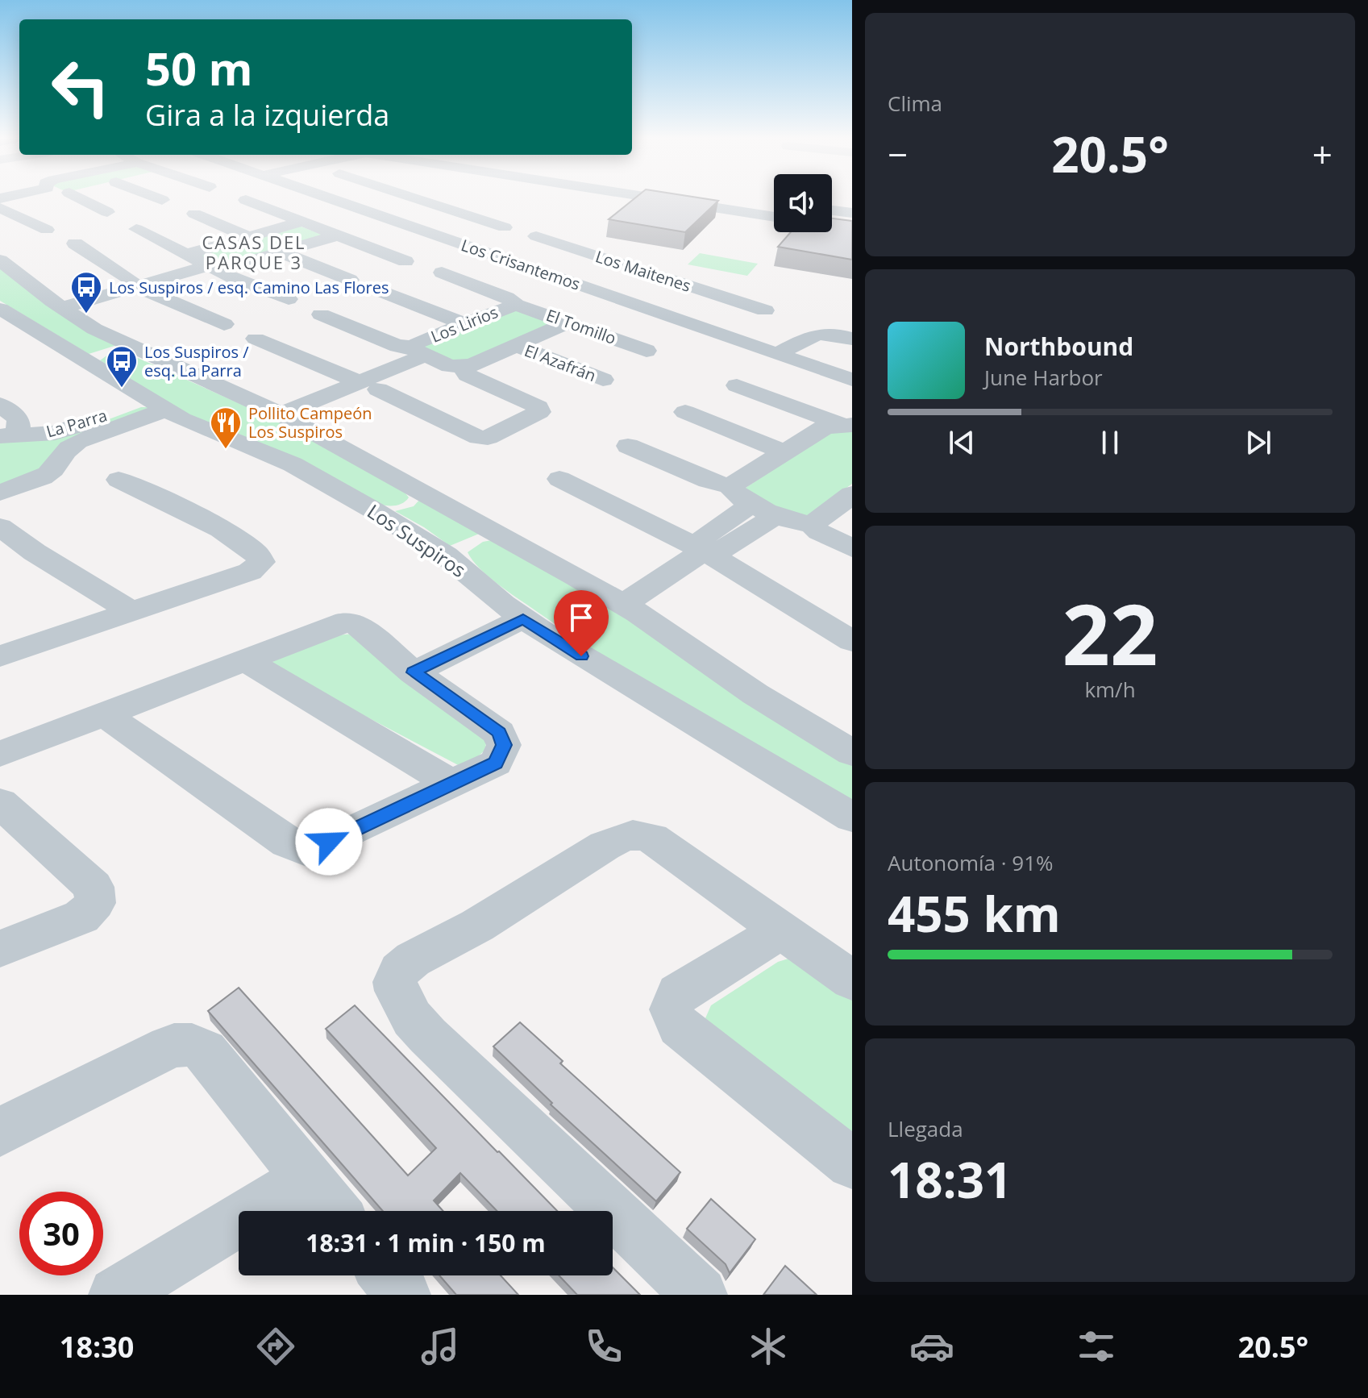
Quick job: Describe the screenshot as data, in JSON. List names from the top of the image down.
{
  "streets": {
    "street": [
      "Los Crisantemos",
      "Los Maitenes",
      "Los Lirios",
      "El Tomillo",
      "El Azafrán",
      "La Parra",
      "Los Suspiros"
    ]
  },
  "crossings": [
    ["Los Crisantemos", "Los Maitenes"],
    ["Los Lirios", "El Tomillo"],
    ["La Parra", "Los Suspiros"]
  ],
  "districts": ["CASAS DEL PARQUE 3"],
  "places": {
    "bus stop": ["Los Suspiros / esq. Camino Las Flores", "Los Suspiros / esq. La Parra"],
    "restaurant": ["Pollito Campeón Los Suspiros"]
  },
  "page": {
    "tile": [
      "Clima",
      ["22", "km/h"],
      ["Autonomía · 91%", "455 km"],
      ["Llegada", "18:31"]
    ],
    "turn": ["50 m", "Gira a la izquierda"],
    "heat": ["−", "20.5°", "+"],
    "song": ["Northbound", "June Harbor"],
    "limit": "30",
    "trip": "18:31 · 1 min · 150 m",
    "tabs": ["18:30", "20.5°"]
  }
}
